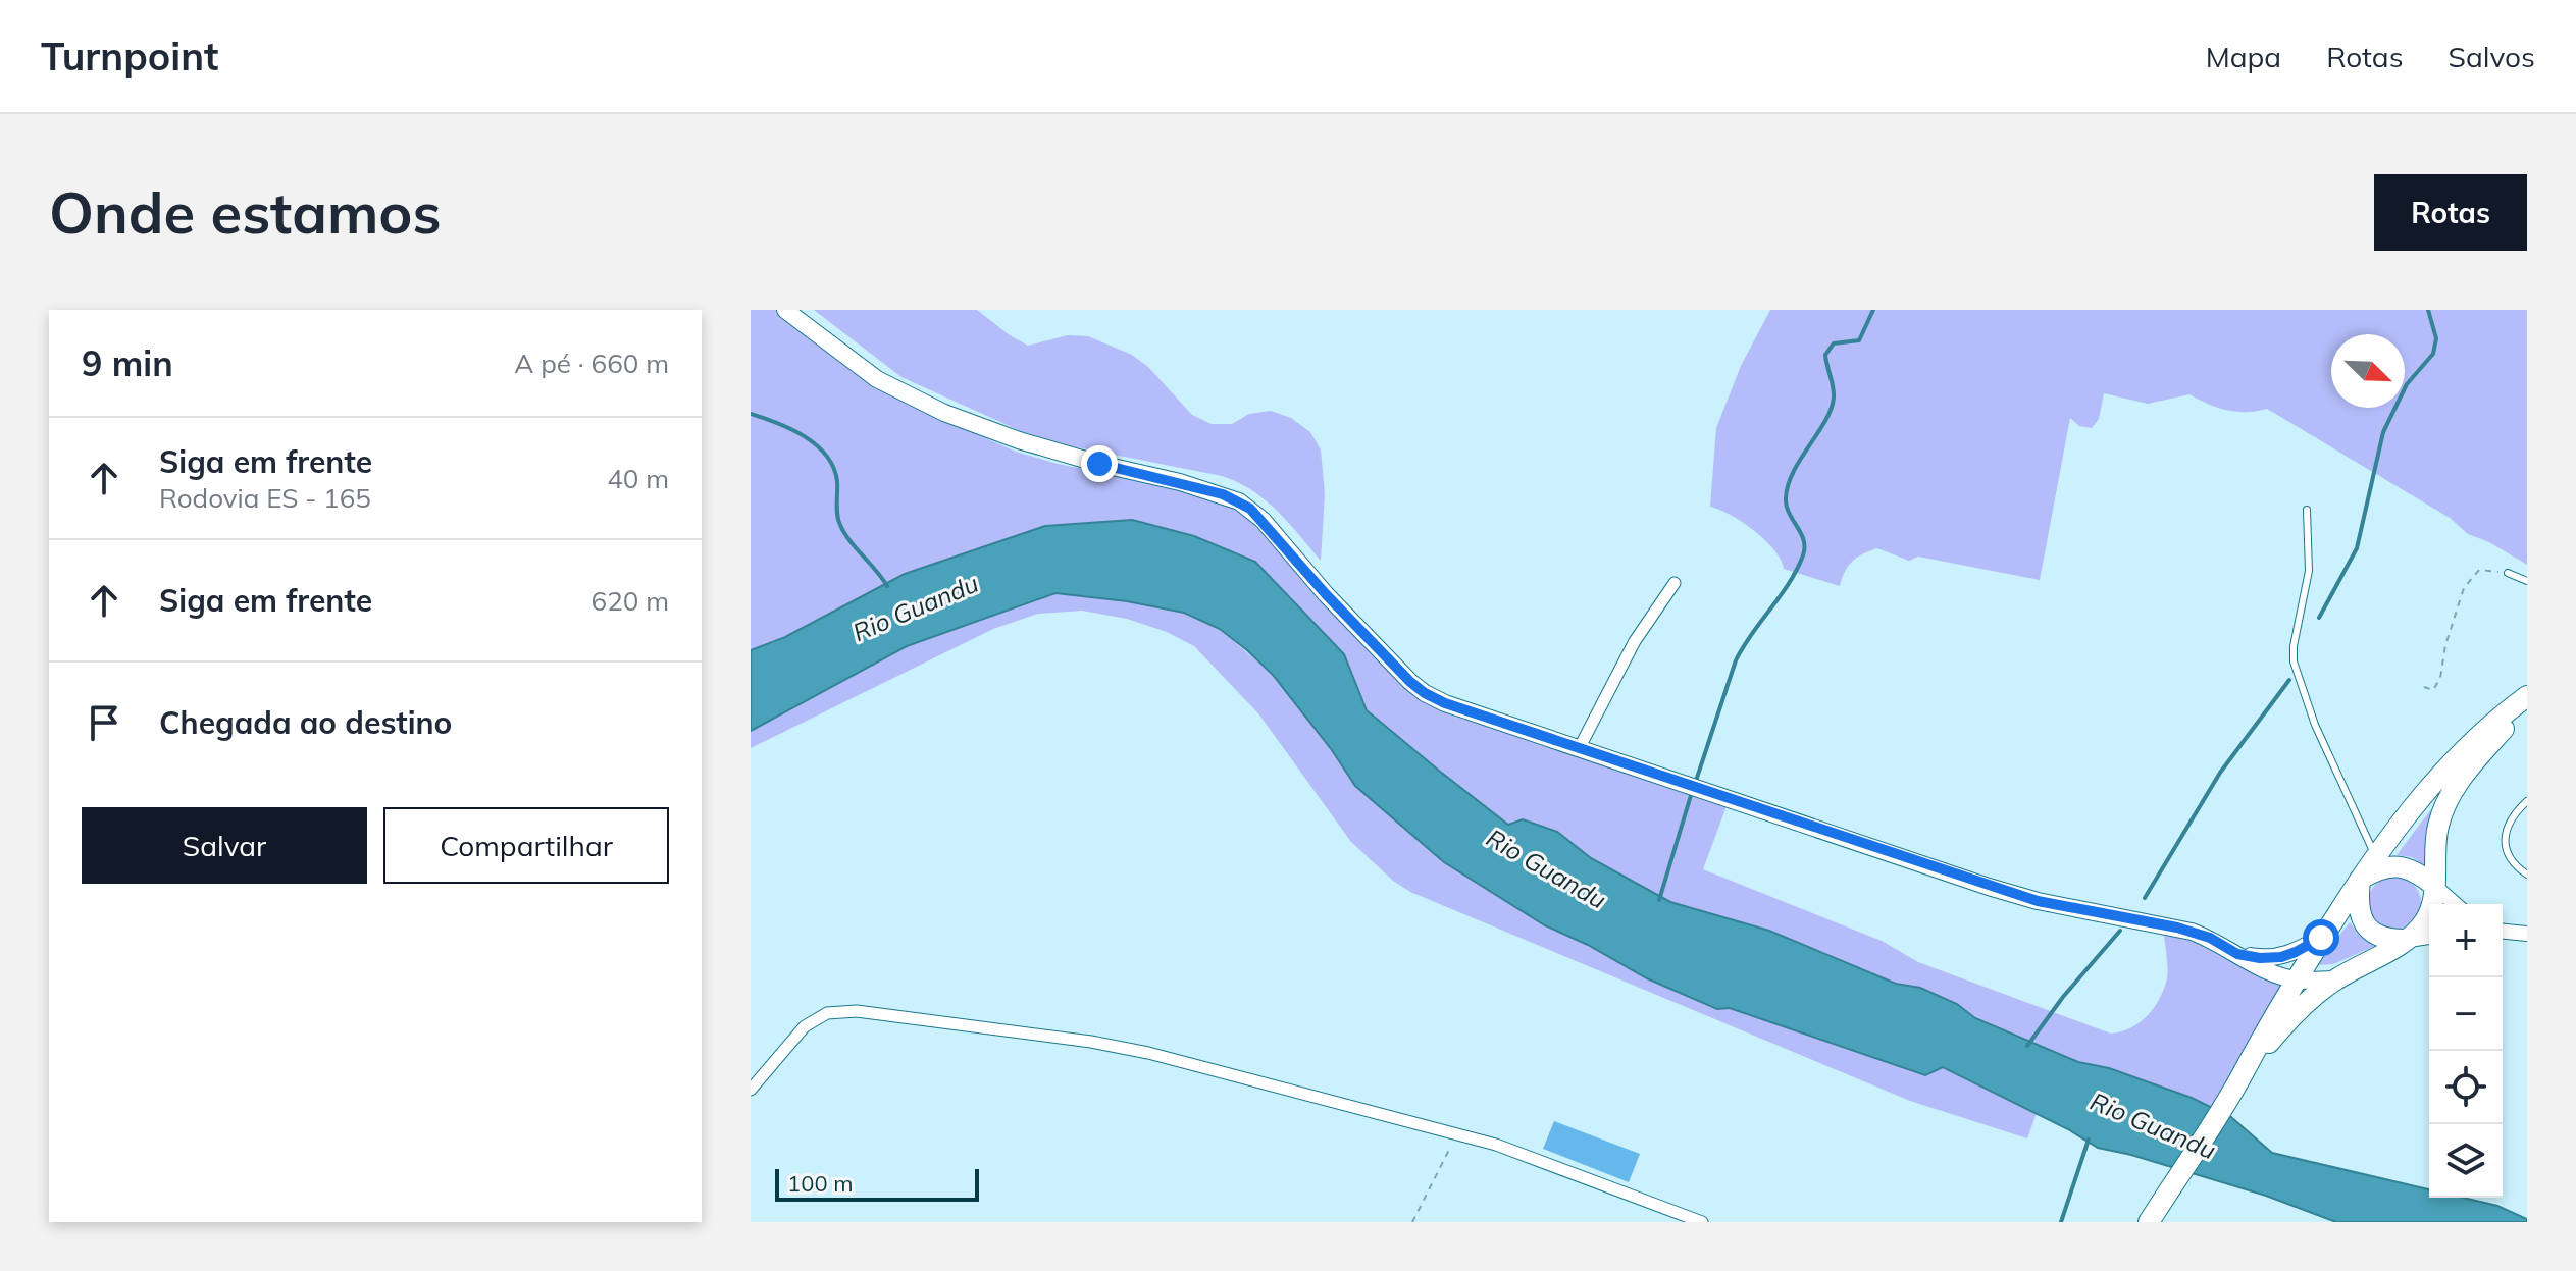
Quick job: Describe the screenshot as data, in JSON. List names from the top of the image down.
{
  "water": ["Rio Guandu"],
  "scale_bar": "100 m",
  "north": "bottom right",
  "page": {
    "header": "Turnpoint",
    "nav": ["Mapa", "Rotas", "Salvos"],
    "buttons": [
      "Rotas",
      ["Salvar", "Compartilhar"]
    ],
    "title": "Onde estamos",
    "heading": ["9 min", "A pé · 660 m"],
    "list": [
      ["Siga em frente", "Rodovia ES - 165", "40 m"],
      ["Siga em frente", "620 m"],
      "Chegada ao destino"
    ],
    "map_buttons": ["+", "−"],
    "scale": "100 m"
  }
}
